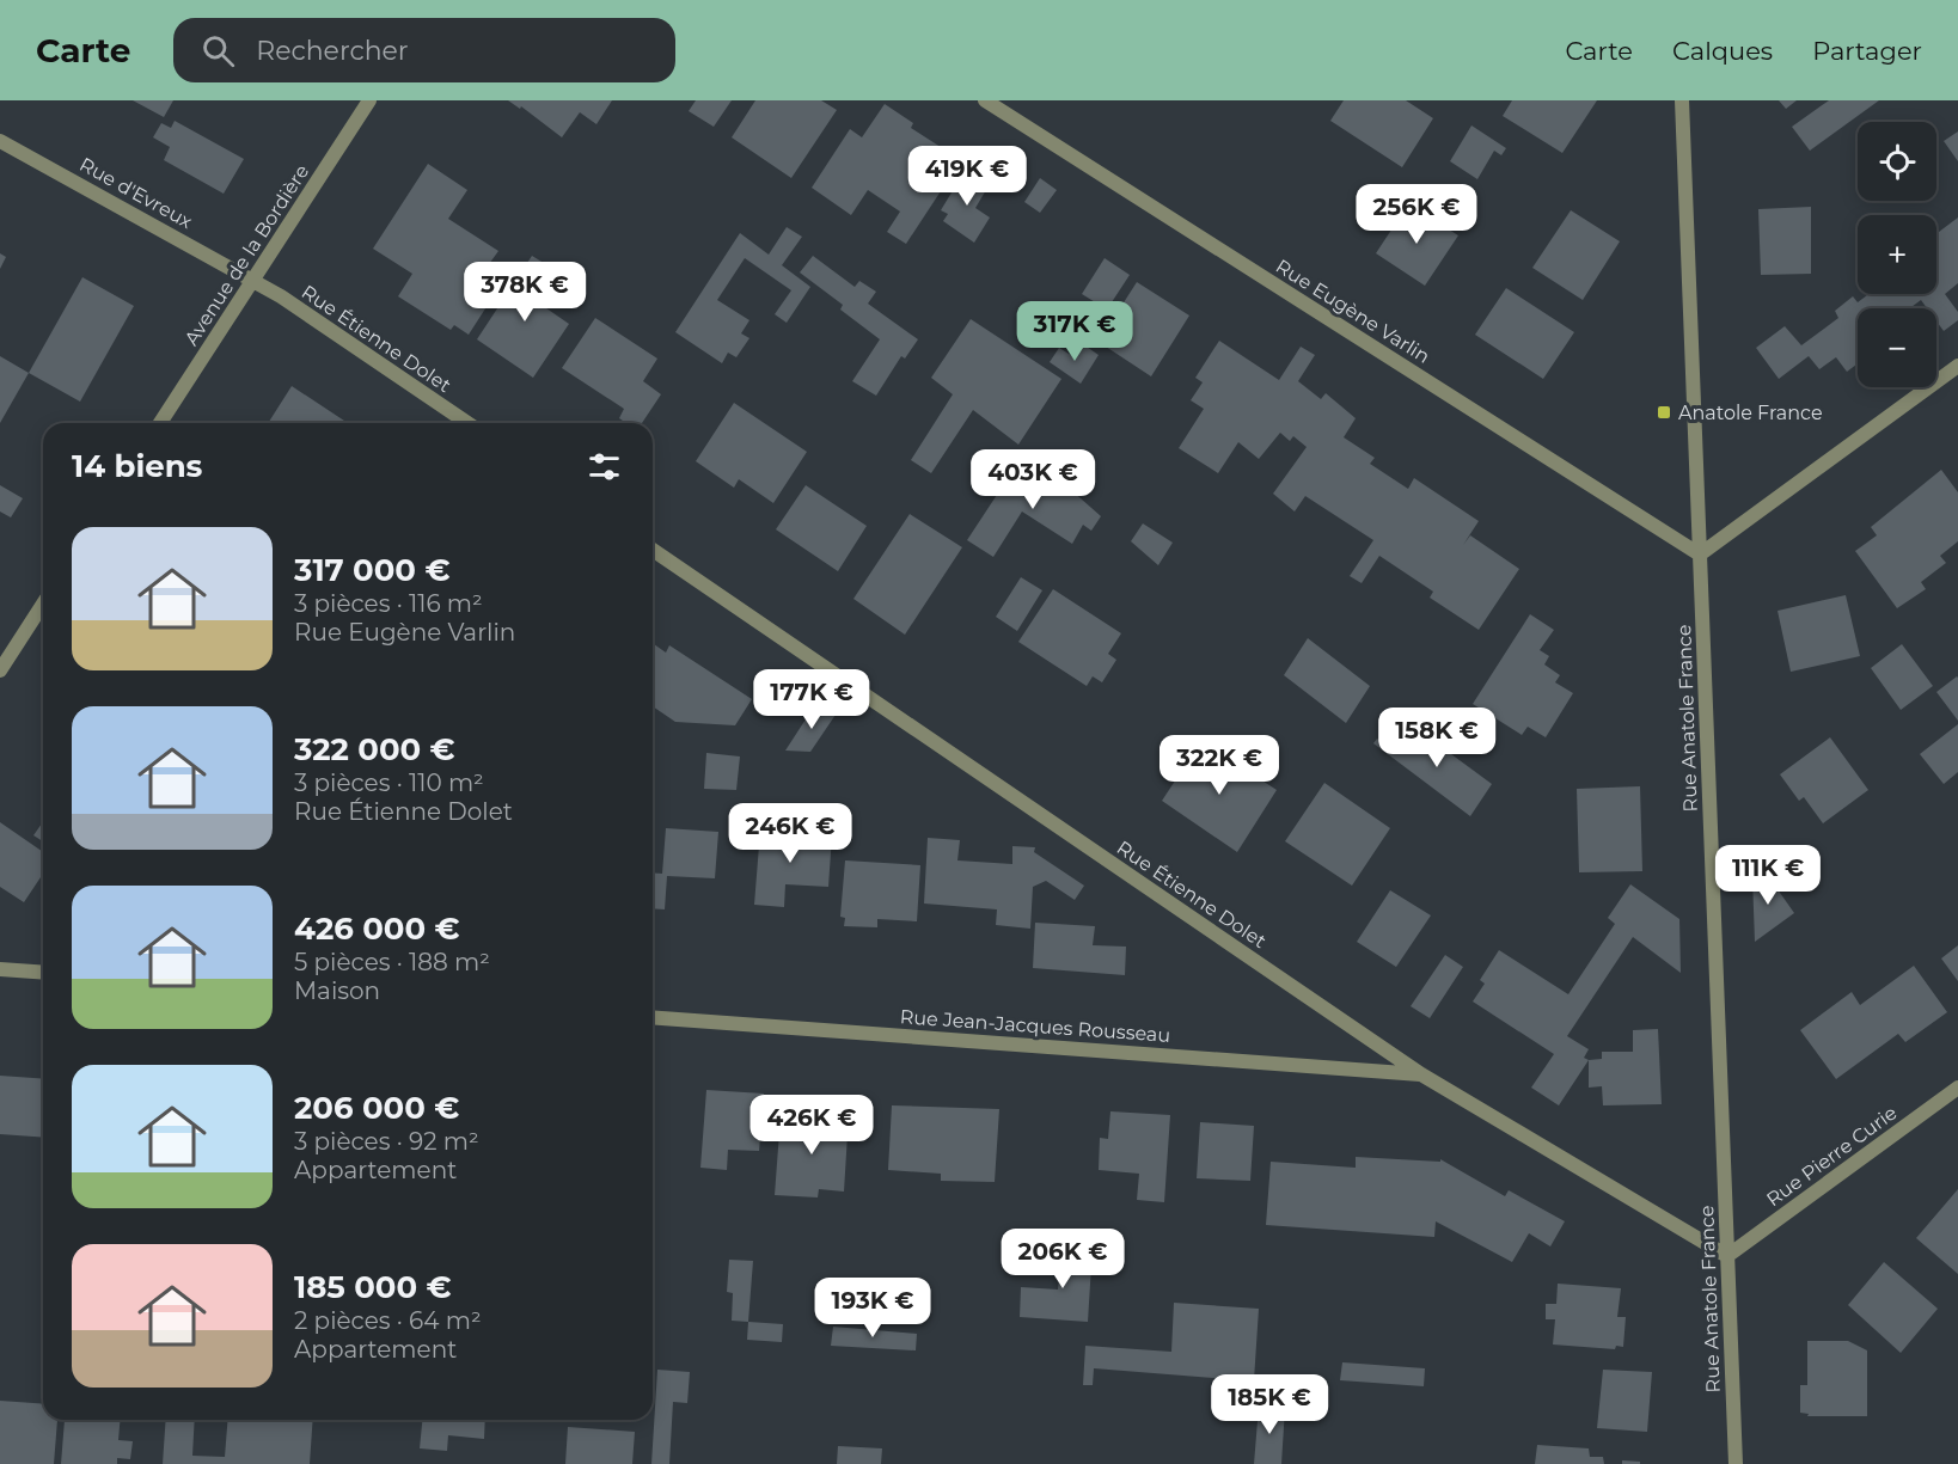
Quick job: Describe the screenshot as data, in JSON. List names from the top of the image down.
{
  "streets": {
    "street": [
      "Rue d'Evreux",
      "Avenue de la Bordière",
      "Rue Eugène Varlin",
      "Rue Étienne Dolet",
      "Rue Anatole France",
      "Rue Jean-Jacques Rousseau",
      "Rue Pierre Curie"
    ]
  },
  "crossings": [
    ["Rue d'Evreux", "Avenue de la Bordière"],
    ["Rue d'Evreux", "Rue Étienne Dolet"],
    ["Avenue de la Bordière", "Rue Étienne Dolet"],
    ["Rue Eugène Varlin", "Rue Anatole France"],
    ["Rue Étienne Dolet", "Rue Anatole France"],
    ["Rue Étienne Dolet", "Rue Jean-Jacques Rousseau"],
    ["Rue Étienne Dolet", "Rue Pierre Curie"],
    ["Rue Anatole France", "Rue Pierre Curie"]
  ],
  "places": {
    "transit": ["Anatole France"]
  },
  "page": {
    "header": "Carte",
    "search": "Rechercher",
    "nav": ["Carte", "Calques", "Partager"],
    "map_buttons": ["+", "−"],
    "price": [
      "419K €",
      "256K €",
      "378K €",
      "317K €",
      "403K €",
      "177K €",
      "158K €",
      "322K €",
      "246K €",
      "111K €",
      "426K €",
      "206K €",
      "193K €",
      "185K €"
    ],
    "heading": "14 biens",
    "list": [
      {
        "name": "317 000 €",
        "note": "3 pièces · 116 m² · Rue Eugène Varlin"
      },
      {
        "name": "322 000 €",
        "note": "3 pièces · 110 m² · Rue Étienne Dolet"
      },
      {
        "name": "426 000 €",
        "note": "5 pièces · 188 m² · Maison"
      },
      {
        "name": "206 000 €",
        "note": "3 pièces · 92 m² · Appartement"
      },
      {
        "name": "185 000 €",
        "note": "2 pièces · 64 m² · Appartement"
      }
    ]
  }
}
